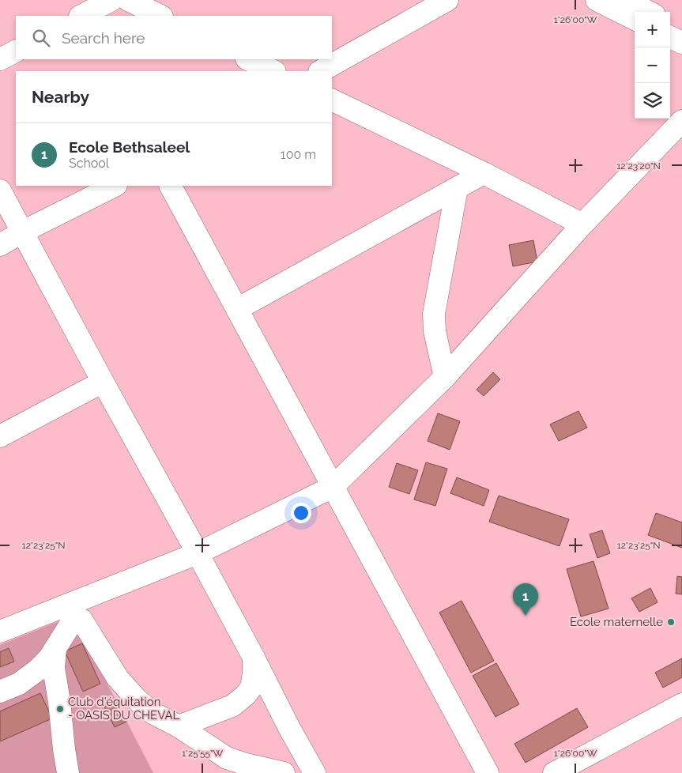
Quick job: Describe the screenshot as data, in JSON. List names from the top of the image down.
{
  "places": ["Ecole maternelle", "Club d'équitation - OASIS DU CHEVAL"],
  "page": {
    "map_buttons": ["+", "−"],
    "search": "Search here",
    "heading": "Nearby",
    "list": [
      {
        "mark": "1",
        "name": "Ecole Bethsaleel",
        "note": "School",
        "value": "100 m"
      }
    ],
    "pins": "1"
  },
  "coordinates": [
    "1°26'00\"W",
    "12°23'20\"N",
    "12°23'25\"N",
    "1°25'55\"W"
  ]
}
